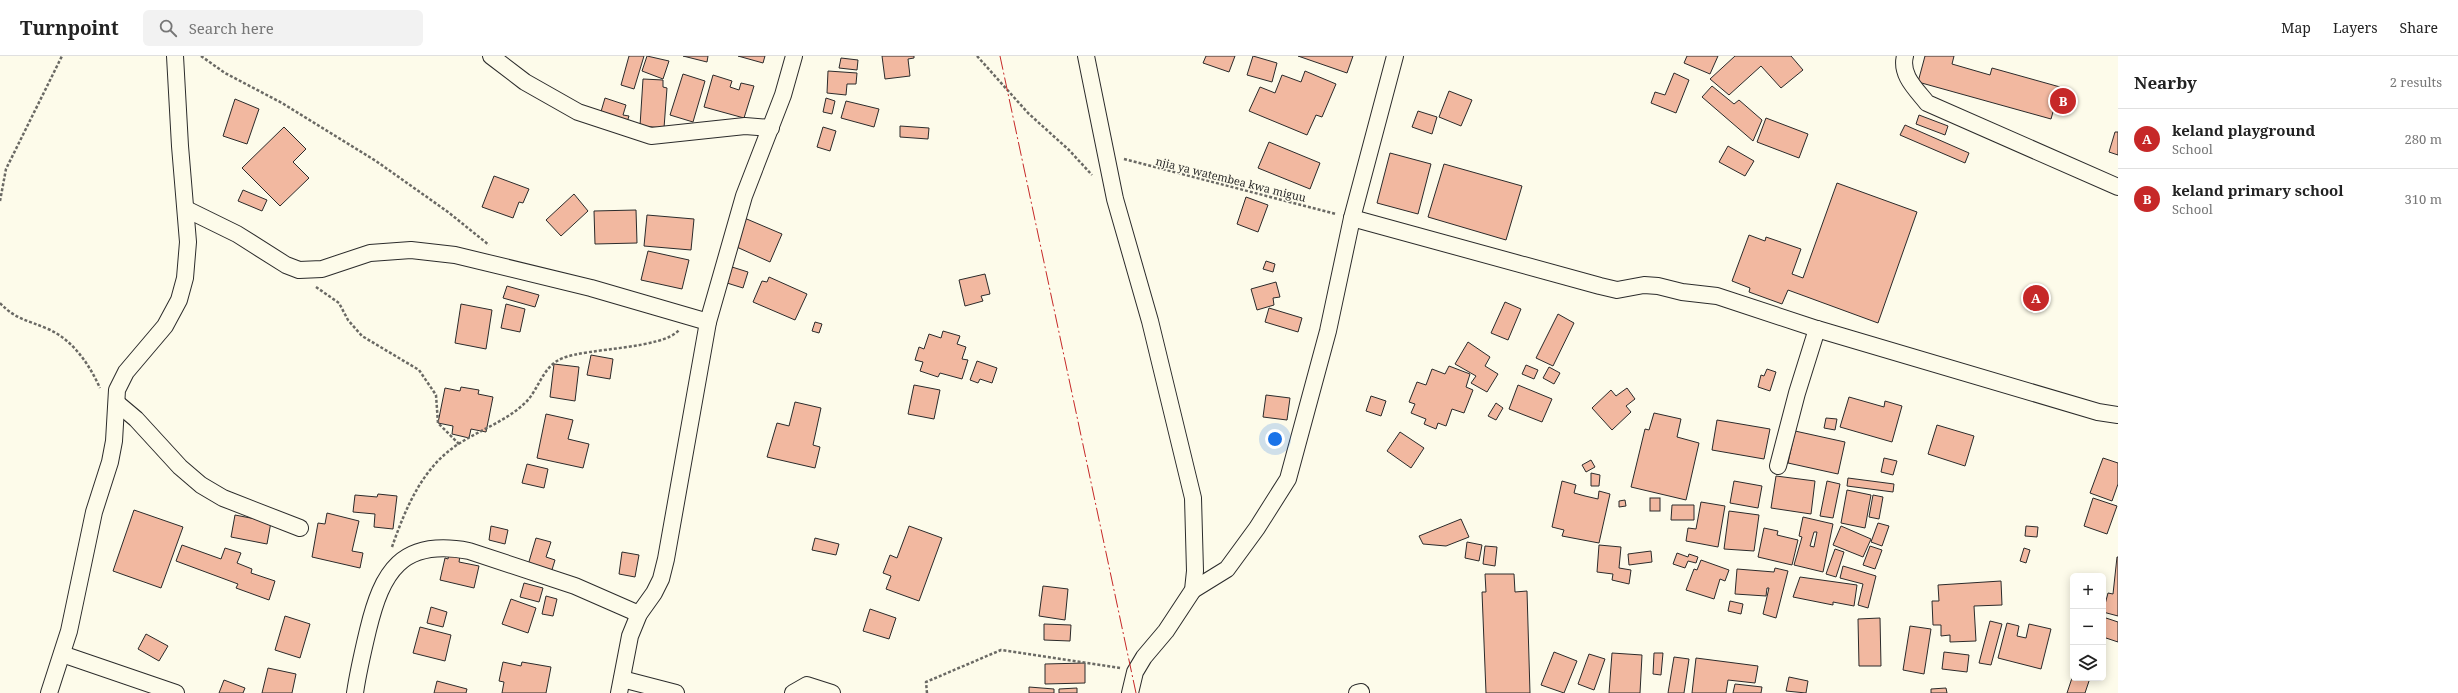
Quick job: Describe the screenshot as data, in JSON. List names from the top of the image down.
{
  "streets": {
    "path": ["njia ya watembea kwa miguu"]
  },
  "page": {
    "header": "Turnpoint",
    "search": "Search here",
    "nav": ["Map", "Layers", "Share"],
    "heading": ["Nearby", "2 results"],
    "pins": ["B", "A"],
    "list": [
      {
        "mark": "A",
        "name": "keland playground",
        "note": "School",
        "value": "280 m"
      },
      {
        "mark": "B",
        "name": "keland primary school",
        "note": "School",
        "value": "310 m"
      }
    ],
    "map_buttons": ["+", "−"]
  }
}
